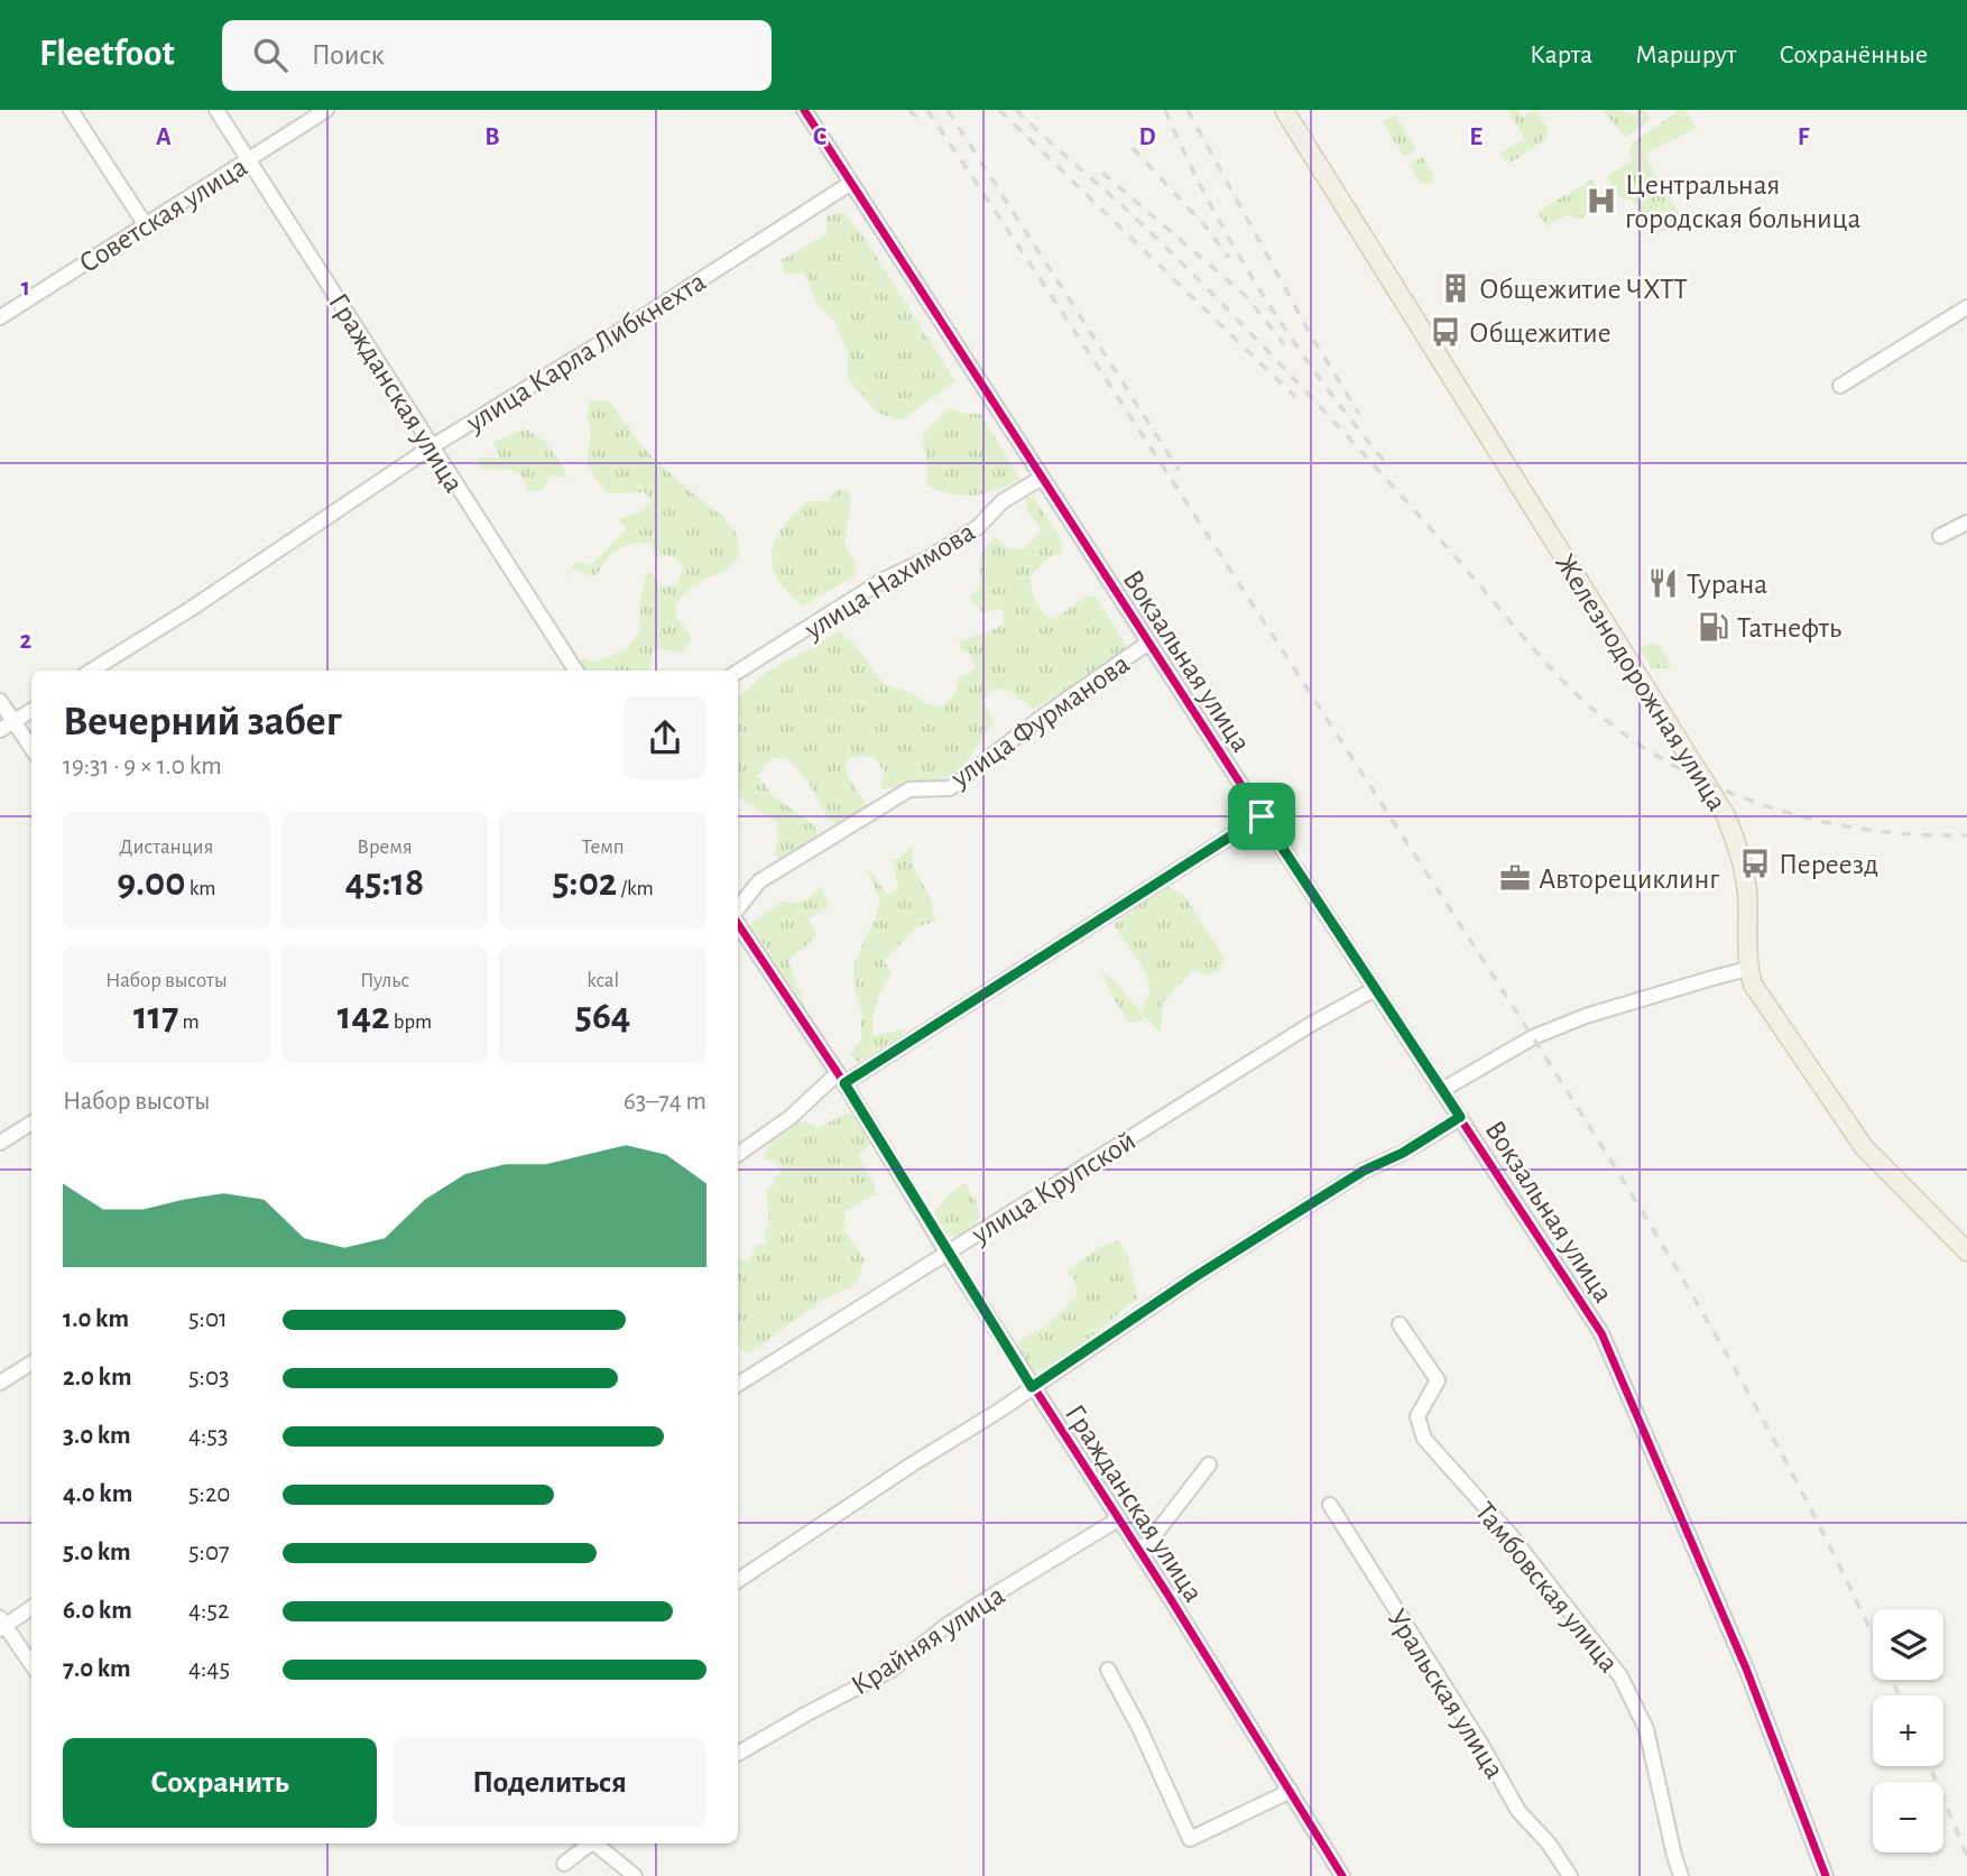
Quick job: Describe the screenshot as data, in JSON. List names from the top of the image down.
{
  "streets": {
    "main road": ["Железнодорожная улица"],
    "street": [
      "Советская улица",
      "улица Карла Либкнехта",
      "Гражданская улица",
      "улица Нахимова",
      "Вокзальная улица",
      "улица Фурманова",
      "улица Крупской",
      "Тамбовская улица",
      "Крайняя улица",
      "Уральская улица"
    ]
  },
  "crossings": [
    ["Советская улица", "Гражданская улица"],
    ["улица Карла Либкнехта", "Гражданская улица"],
    ["улица Карла Либкнехта", "Вокзальная улица"],
    ["Гражданская улица", "улица Крупской"],
    ["Гражданская улица", "Крайняя улица"],
    ["улица Нахимова", "Вокзальная улица"],
    ["Вокзальная улица", "улица Фурманова"],
    ["Вокзальная улица", "улица Крупской"]
  ],
  "places": {
    "hospital": ["Центральная городская больница"],
    "building": ["Общежитие ЧХТТ"],
    "bus stop": ["Общежитие", "Переезд"],
    "restaurant": ["Турана"],
    "fuel station": ["Татнефть"],
    "office": ["Авторециклинг"]
  },
  "page": {
    "header": "Fleetfoot",
    "search": "Поиск",
    "nav": ["Карта", "Маршрут", "Сохранённые"],
    "heading": ["Вечерний забег", "19:31 · 9 × 1.0 km"],
    "stats": [
      ["Дистанция", "9.00 km"],
      ["Время", "45:18"],
      ["Темп", "5:02 /km"],
      ["Набор высоты", "117 m"],
      ["Пульс", "142 bpm"],
      ["kcal", "564"]
    ],
    "chart": ["Набор высоты", "63–74 m"],
    "list": [
      {
        "name": "1.0 km",
        "note": "5:01"
      },
      {
        "name": "2.0 km",
        "note": "5:03"
      },
      {
        "name": "3.0 km",
        "note": "4:53"
      },
      {
        "name": "4.0 km",
        "note": "5:20"
      },
      {
        "name": "5.0 km",
        "note": "5:07"
      },
      {
        "name": "6.0 km",
        "note": "4:52"
      },
      {
        "name": "7.0 km",
        "note": "4:45"
      }
    ],
    "map_buttons": ["+", "−"],
    "buttons": ["Сохранить", "Поделиться"]
  },
  "grid": {
    "columns": [
      "A",
      "B",
      "C",
      "D",
      "E",
      "F"
    ],
    "rows": ["1", "2"]
  }
}
